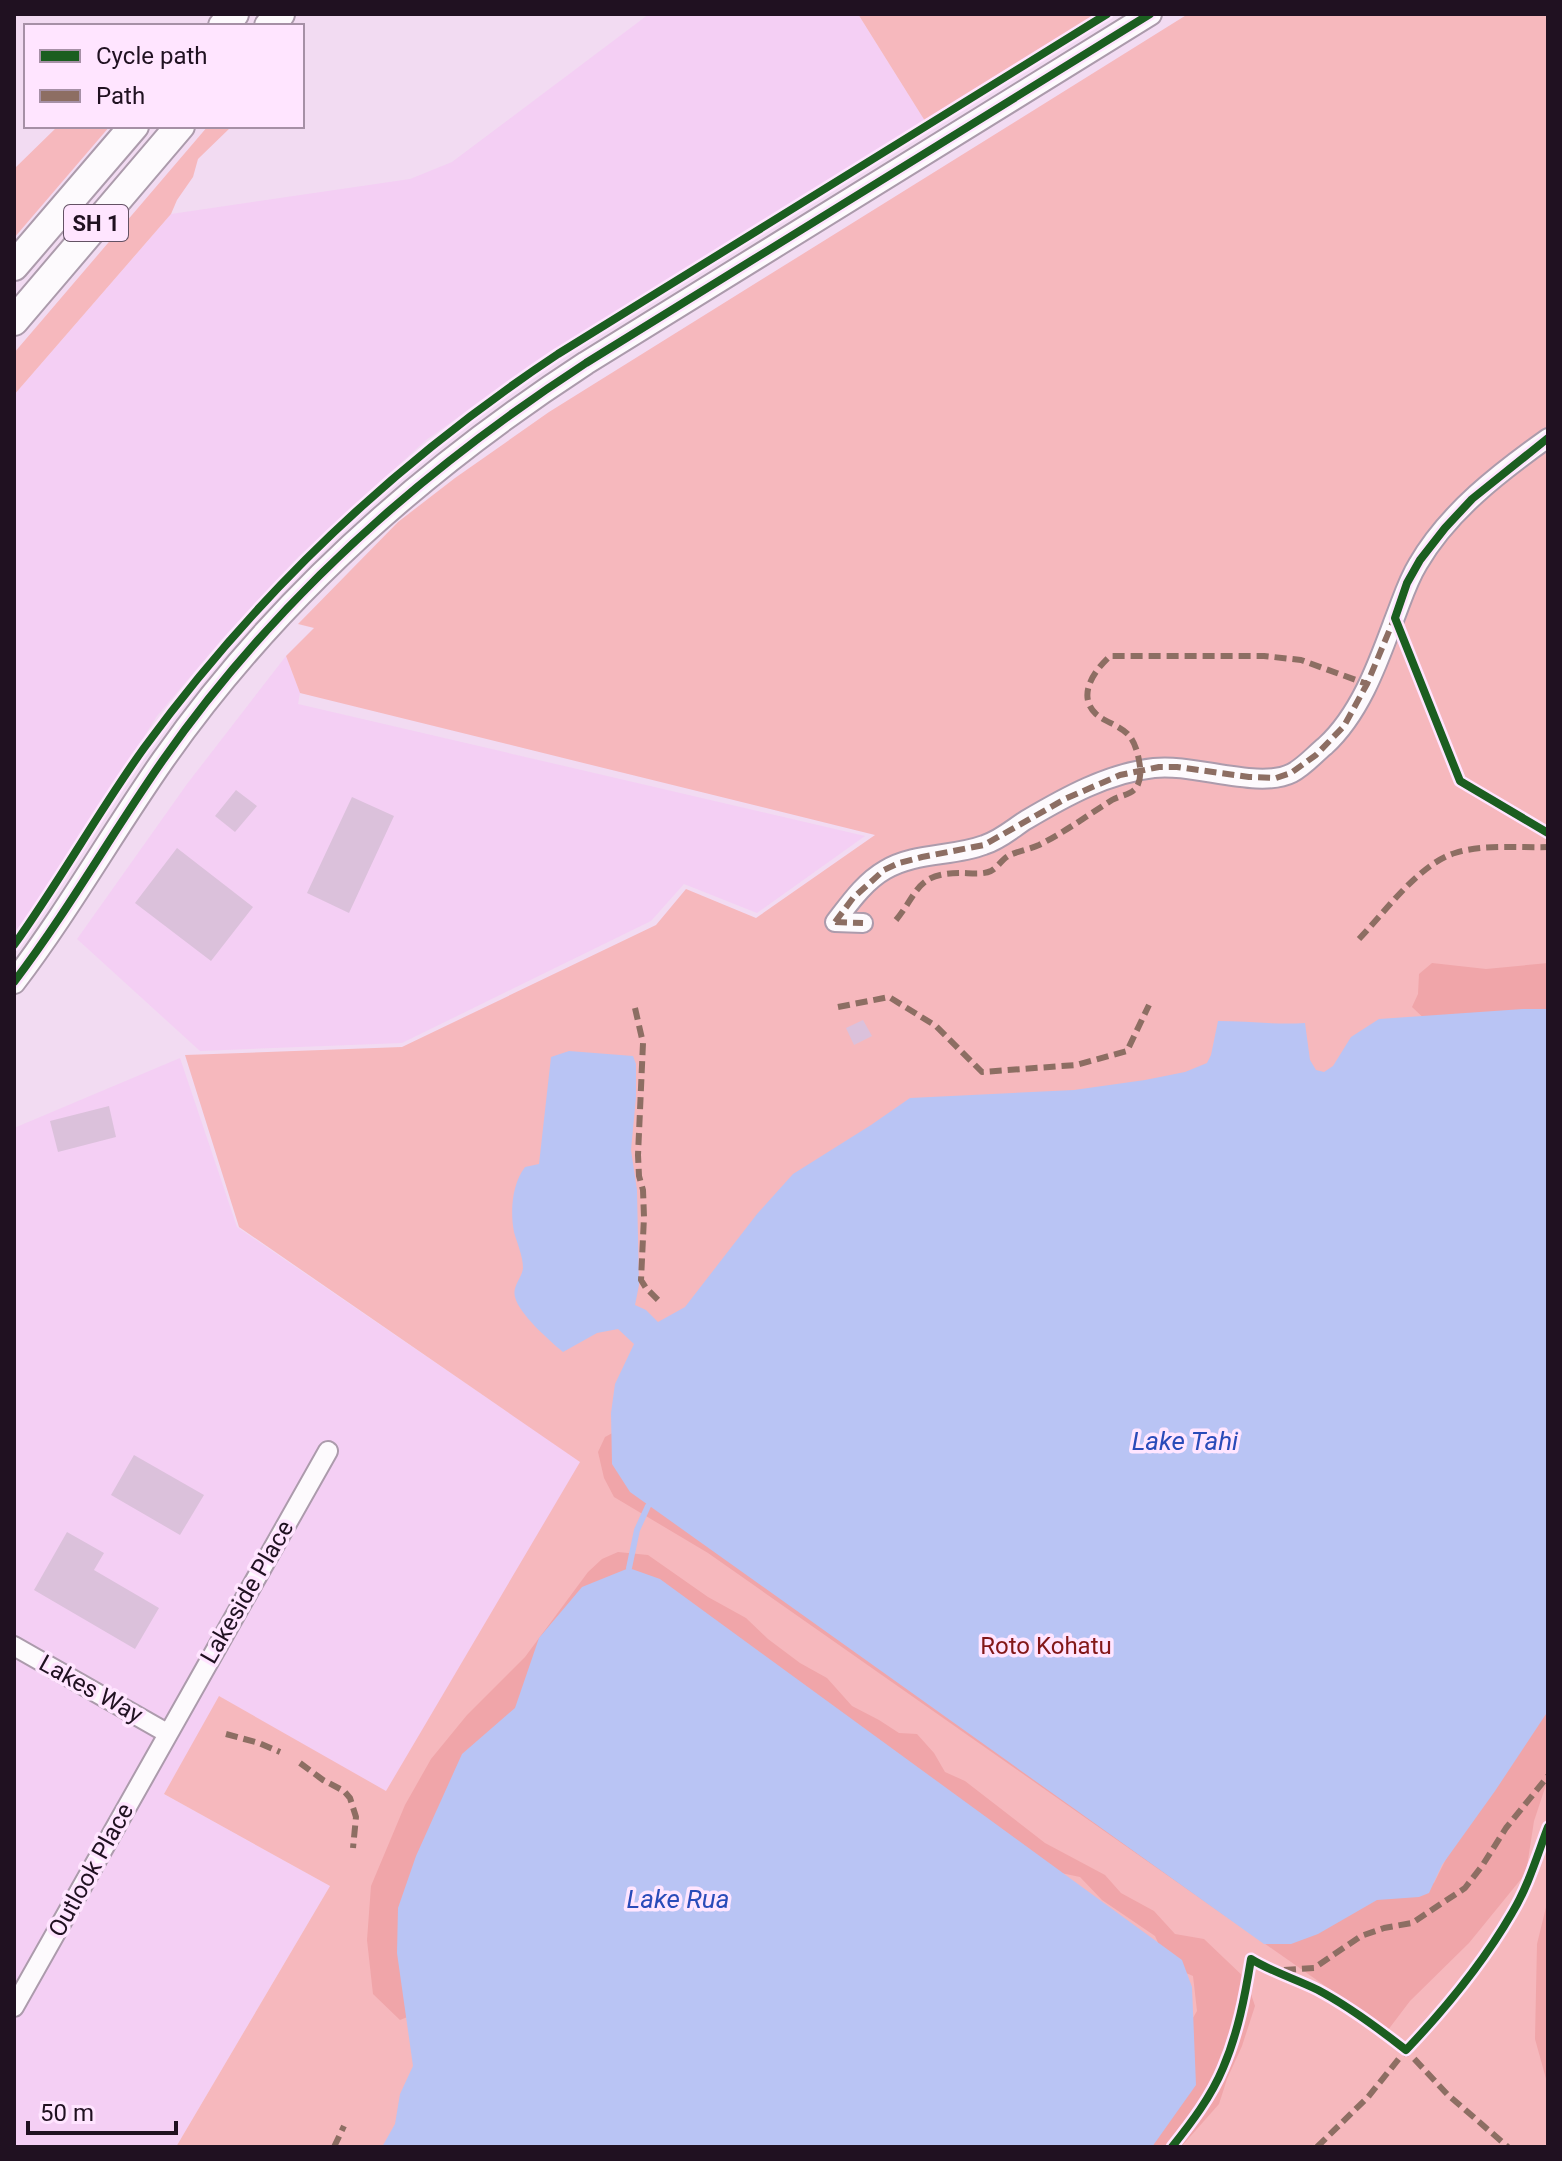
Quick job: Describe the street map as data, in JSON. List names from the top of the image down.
{
  "streets": {
    "highway": ["SH 1"],
    "street": ["Lakeside Place", "Lakes Way", "Outlook Place"]
  },
  "crossings": [
    ["Lakeside Place", "Lakes Way"],
    ["Lakeside Place", "Outlook Place"],
    ["Lakes Way", "Outlook Place"]
  ],
  "water": ["Lake Tahi", "Lake Rua"],
  "parks": ["Roto Kohatu"],
  "legend": ["Cycle path", "Path"],
  "scale_bar": "50 m"
}
